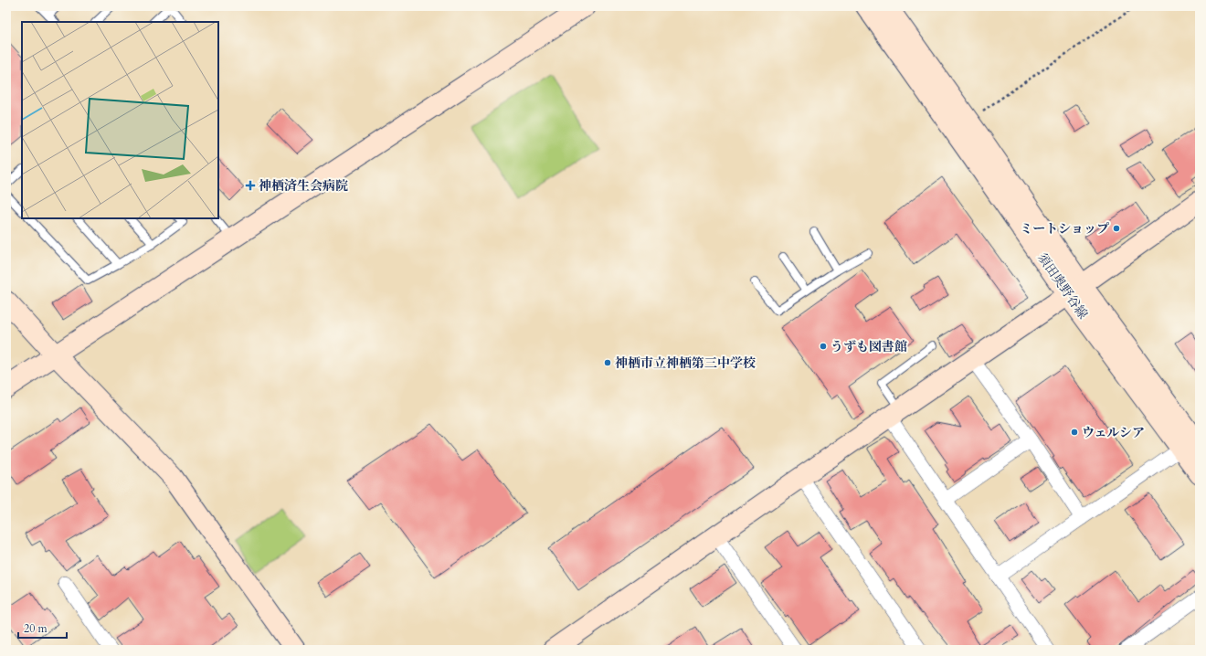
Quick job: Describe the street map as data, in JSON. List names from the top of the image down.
{
  "streets": {
    "street": ["須田奥野谷線"]
  },
  "places": {
    "health": ["神栖済生会病院"],
    "other": [
      "ミートショップ",
      "うずも図書館",
      "神栖市立神栖第三中学校",
      "ウェルシア"
    ]
  },
  "scale_bar": "20 m"
}
